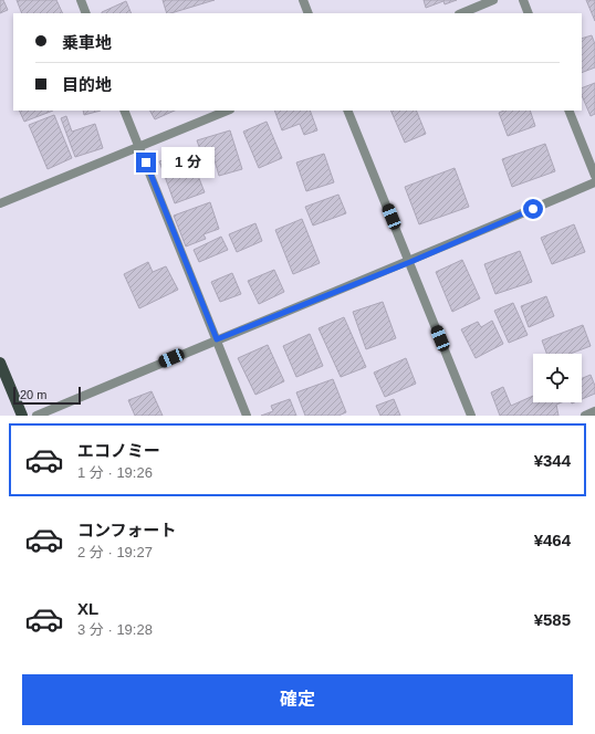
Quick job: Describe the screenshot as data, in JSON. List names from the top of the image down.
{
  "scale_bar": "20 m",
  "page": {
    "banner": ["乗車地", "目的地"],
    "bubble": "1 分",
    "scale": "20 m",
    "list": [
      {
        "name": "エコノミー",
        "note": "1 分 · 19:26",
        "value": "¥344"
      },
      {
        "name": "コンフォート",
        "note": "2 分 · 19:27",
        "value": "¥464"
      },
      {
        "name": "XL",
        "note": "3 分 · 19:28",
        "value": "¥585"
      }
    ],
    "buttons": "確定"
  }
}
